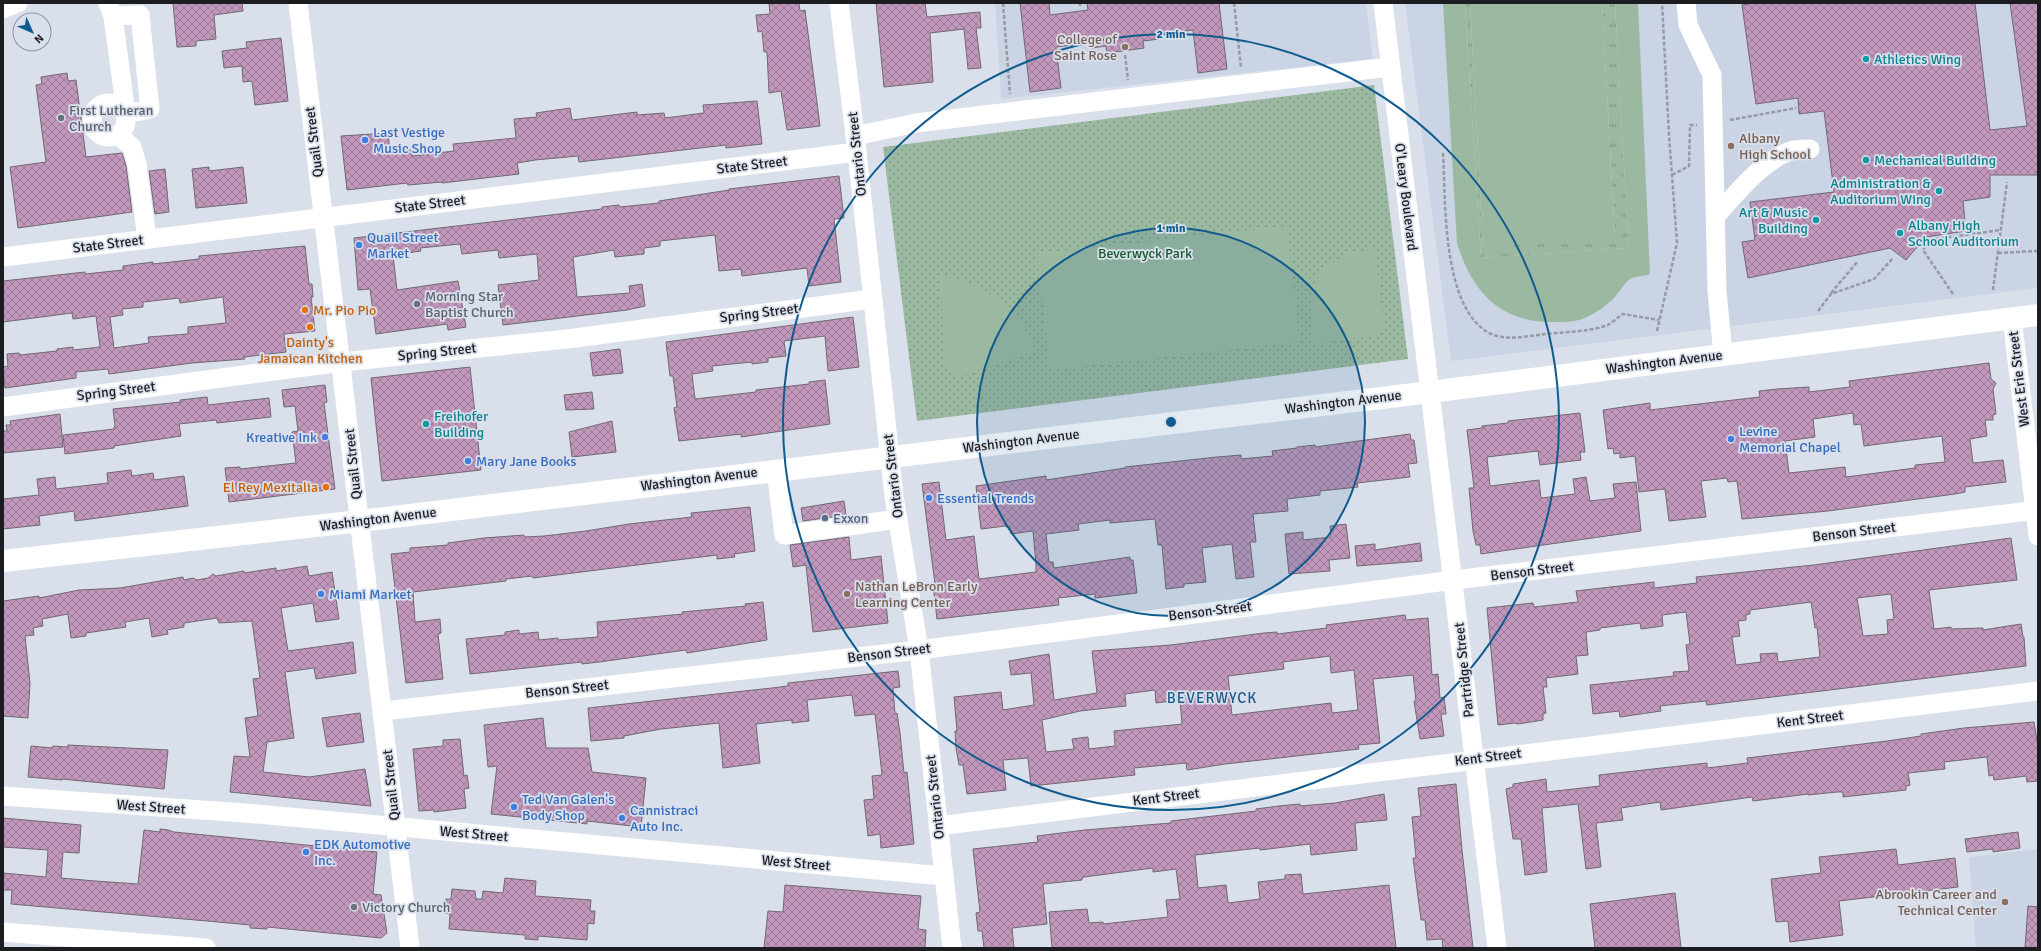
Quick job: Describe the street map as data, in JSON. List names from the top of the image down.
{
  "streets": {
    "main road": ["Washington Avenue"],
    "street": [
      "Quail Street",
      "Ontario Street",
      "State Street",
      "O'Leary Boulevard",
      "Spring Street",
      "West Erie Street",
      "Benson Street",
      "Partridge Street",
      "Kent Street",
      "West Street"
    ]
  },
  "crossings": [
    ["Quail Street", "State Street"],
    ["Quail Street", "Spring Street"],
    ["Quail Street", "Washington Avenue"],
    ["Quail Street", "Benson Street"],
    ["Quail Street", "West Street"],
    ["Ontario Street", "State Street"],
    ["Ontario Street", "Spring Street"],
    ["Ontario Street", "Washington Avenue"],
    ["Ontario Street", "Benson Street"],
    ["Ontario Street", "Kent Street"],
    ["Ontario Street", "West Street"],
    ["State Street", "O'Leary Boulevard"],
    ["O'Leary Boulevard", "Washington Avenue"],
    ["O'Leary Boulevard", "Partridge Street"],
    ["Washington Avenue", "West Erie Street"],
    ["Washington Avenue", "Partridge Street"],
    ["West Erie Street", "Benson Street"],
    ["Benson Street", "Partridge Street"],
    ["Partridge Street", "Kent Street"]
  ],
  "districts": ["BEVERWYCK"],
  "parks": ["Beverwyck Park"],
  "places": [
    "College of Saint Rose",
    "Athletics Wing",
    "First Lutheran Church",
    "Last Vestige Music Shop",
    "Albany High School",
    "Mechanical Building",
    "Administration & Auditorium Wing",
    "Art & Music Building",
    "Albany High School Auditorium",
    "Quail Street Market",
    "Morning Star Baptist Church",
    "Mr. Pio Pio",
    "Dainty's Jamaican Kitchen",
    "Freihofer Building",
    "Kreative Ink",
    "Levine Memorial Chapel",
    "Mary Jane Books",
    "El Rey Mexitalia",
    "Essential Trends",
    "Exxon",
    "Miami Market",
    "Nathan LeBron Early Learning Center",
    "Ted Van Galen's Body Shop",
    "Cannistraci Auto Inc.",
    "EDK Automotive Inc.",
    "Abrookin Career and Technical Center",
    "Victory Church"
  ],
  "north": "bottom right",
  "rings": ["2 min", "1 min"]
}
